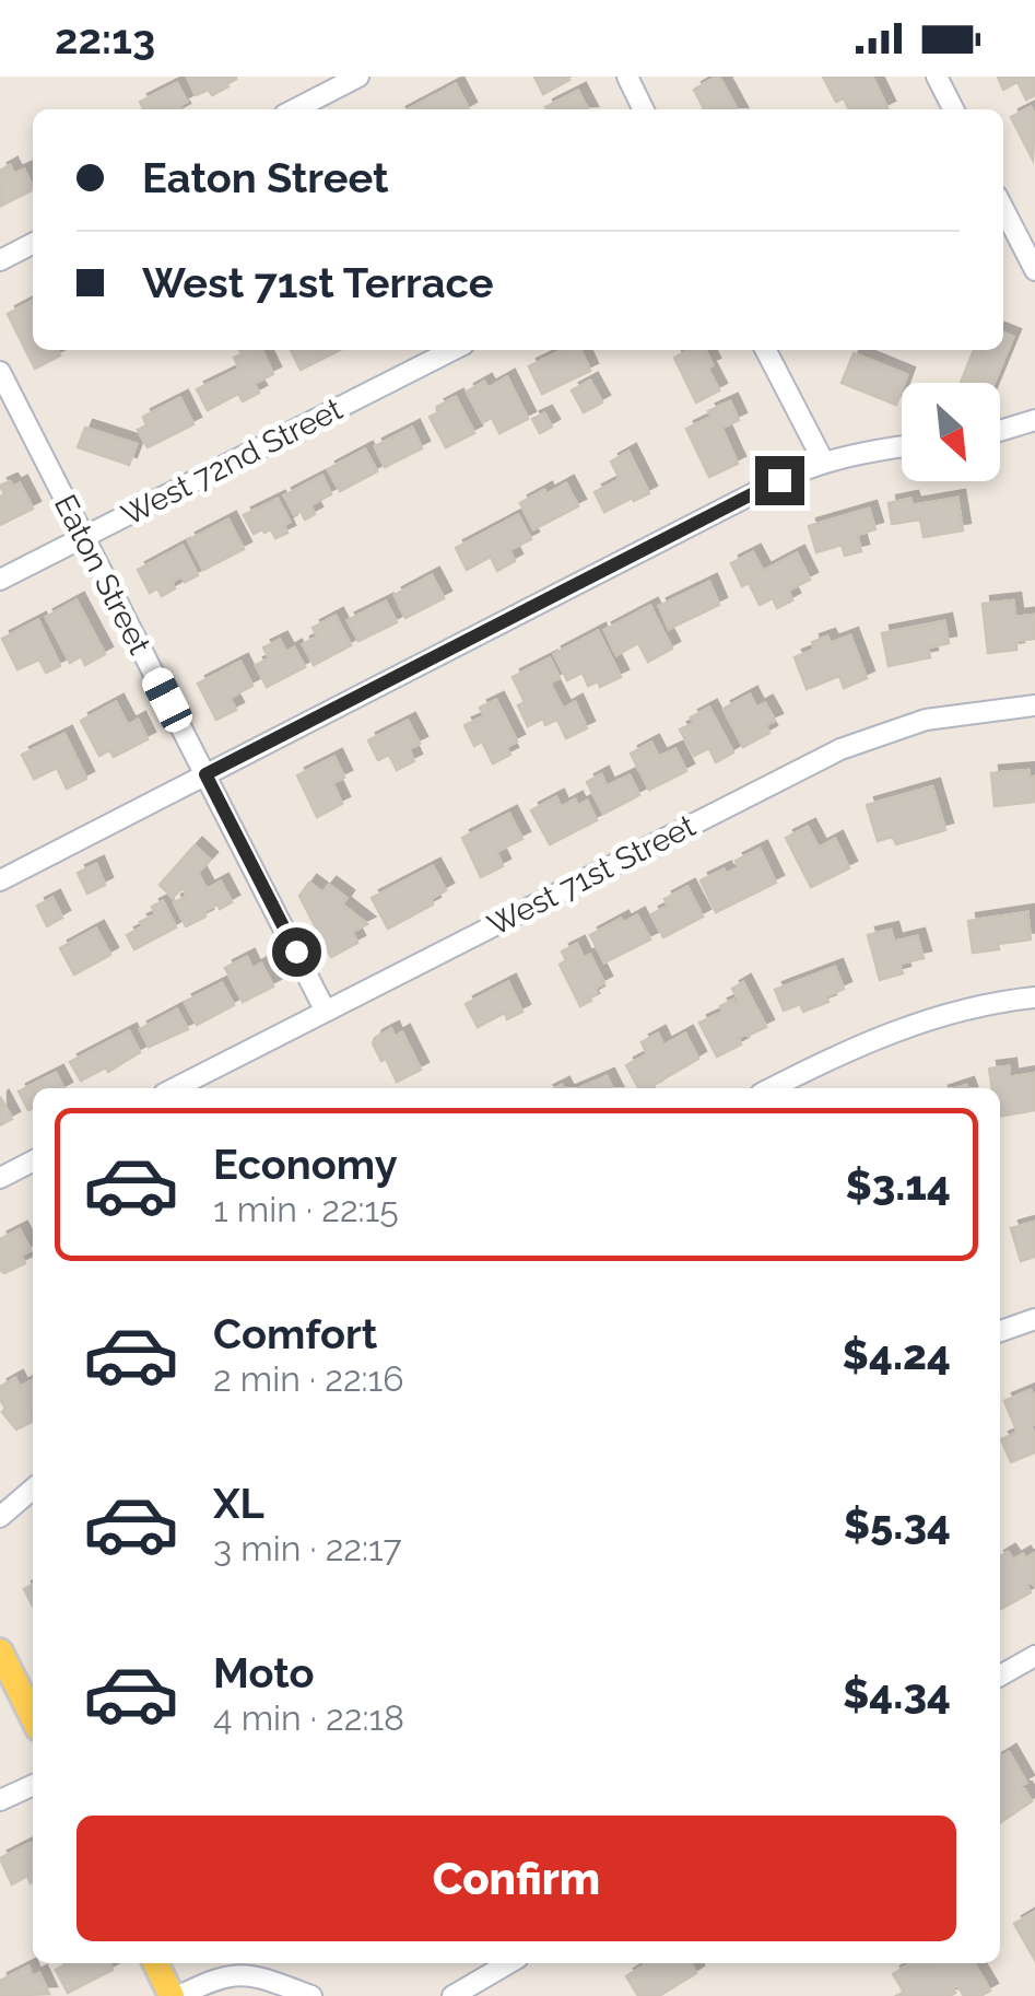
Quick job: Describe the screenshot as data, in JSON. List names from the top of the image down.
{
  "streets": {
    "street": ["West 72nd Street", "Eaton Street", "West 71st Street"]
  },
  "crossings": [
    ["West 72nd Street", "Eaton Street"],
    ["Eaton Street", "West 71st Street"]
  ],
  "north": "bottom right",
  "page": {
    "status": "22:13",
    "banner": ["Eaton Street", "West 71st Terrace"],
    "list": [
      {
        "name": "Economy",
        "note": "1 min · 22:15",
        "value": "$3.14"
      },
      {
        "name": "Comfort",
        "note": "2 min · 22:16",
        "value": "$4.24"
      },
      {
        "name": "XL",
        "note": "3 min · 22:17",
        "value": "$5.34"
      },
      {
        "name": "Moto",
        "note": "4 min · 22:18",
        "value": "$4.34"
      }
    ],
    "buttons": "Confirm"
  }
}
